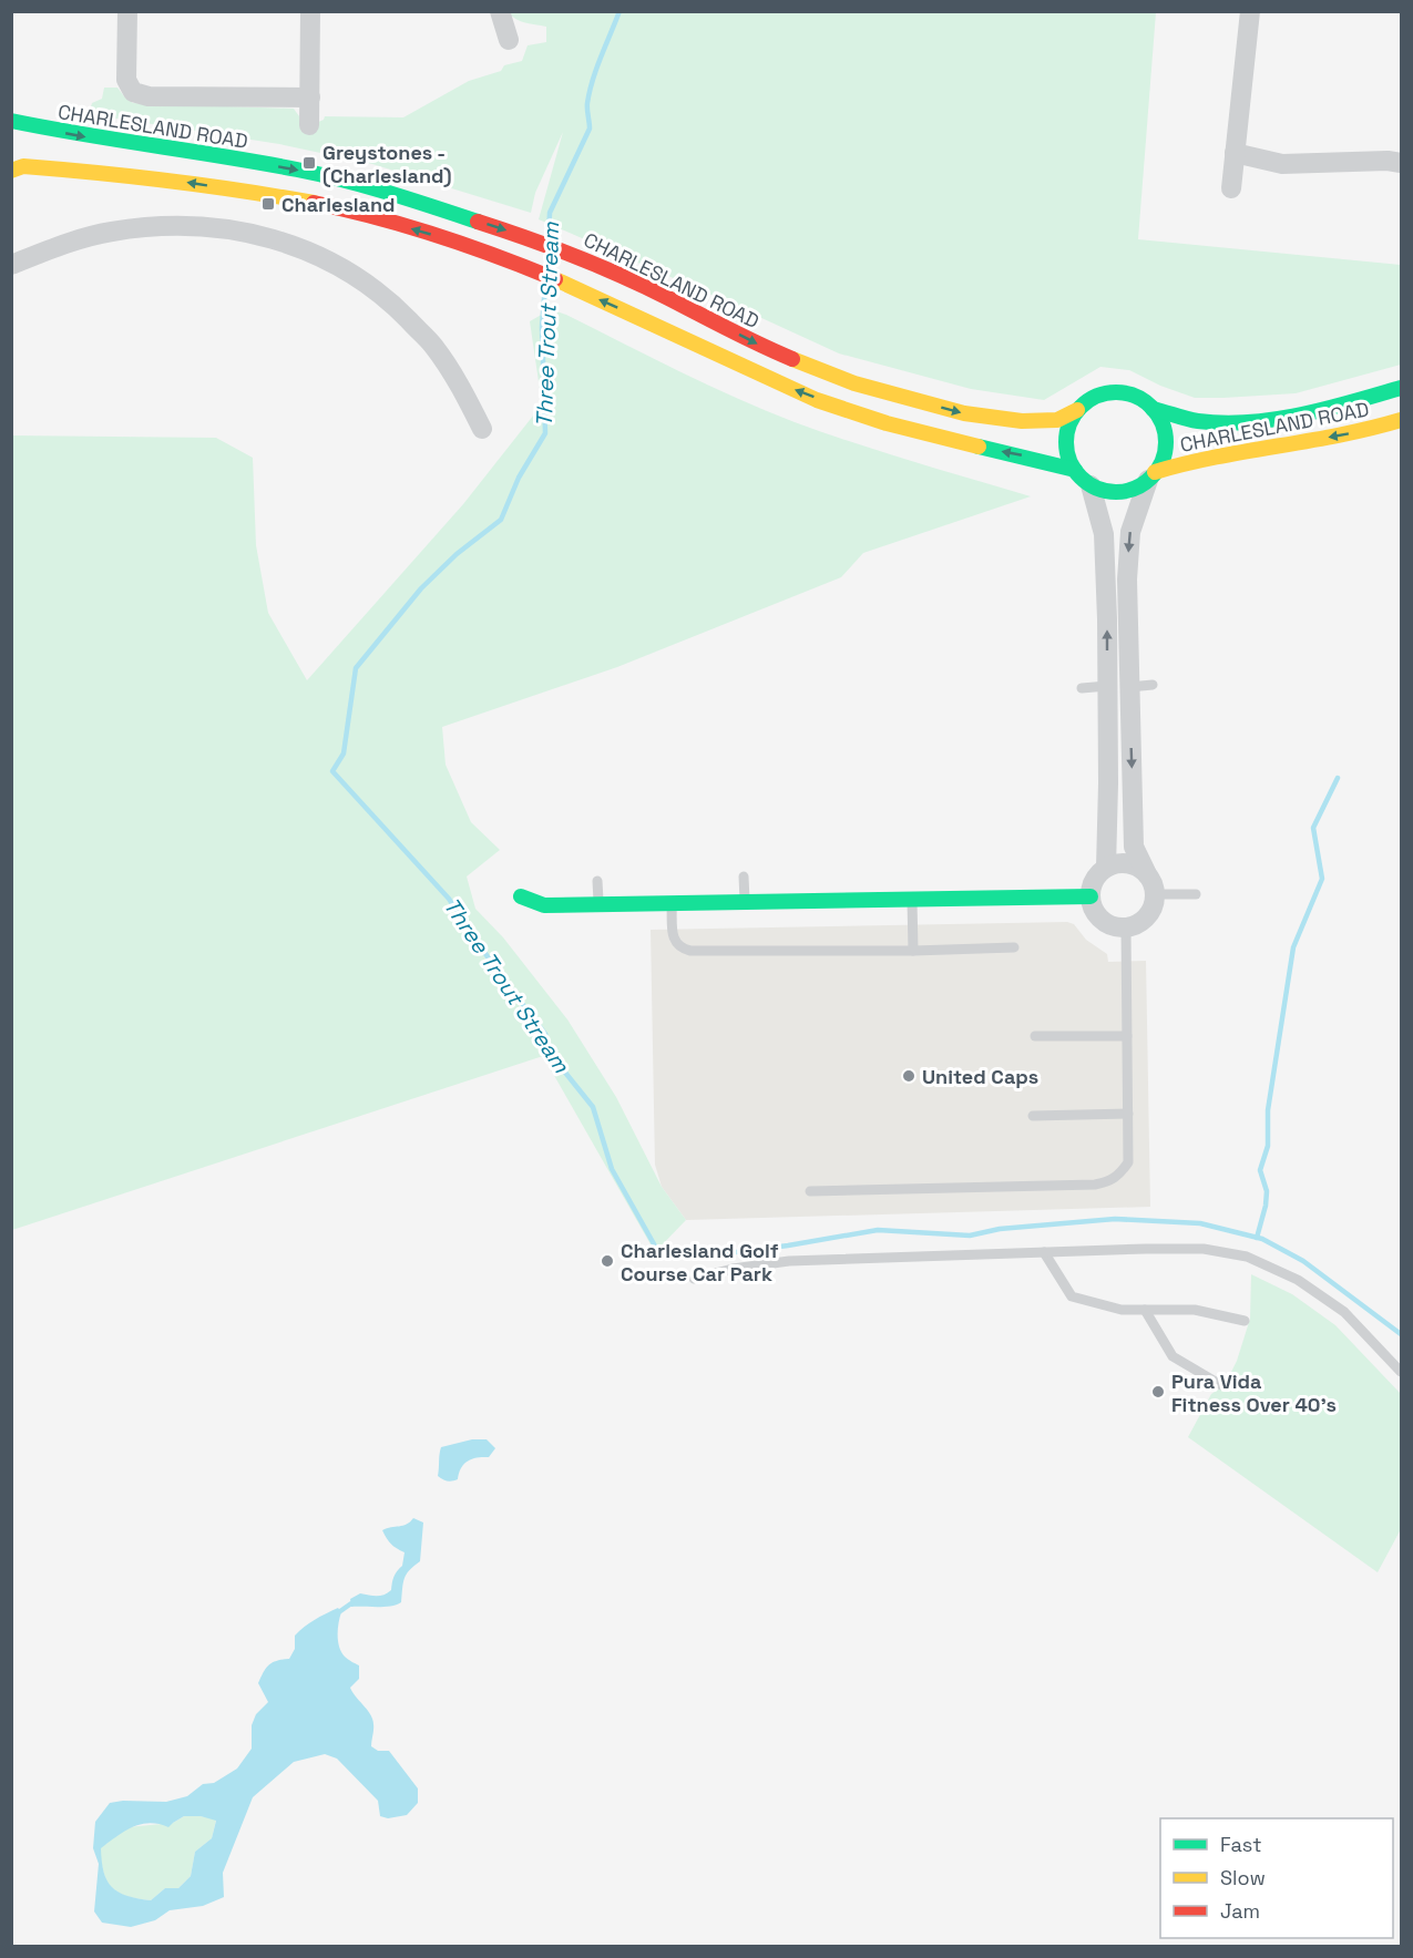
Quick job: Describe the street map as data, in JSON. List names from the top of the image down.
{
  "streets": {
    "main road": ["CHARLESLAND ROAD"]
  },
  "water": ["Three Trout Stream"],
  "places": {
    "transit": ["Greystones - (Charlesland)", "Charlesland"],
    "other": ["United Caps", "Charlesland Golf Course Car Park", "Pura Vida Fitness Over 40’s"]
  },
  "legend": ["Fast", "Slow", "Jam"]
}
